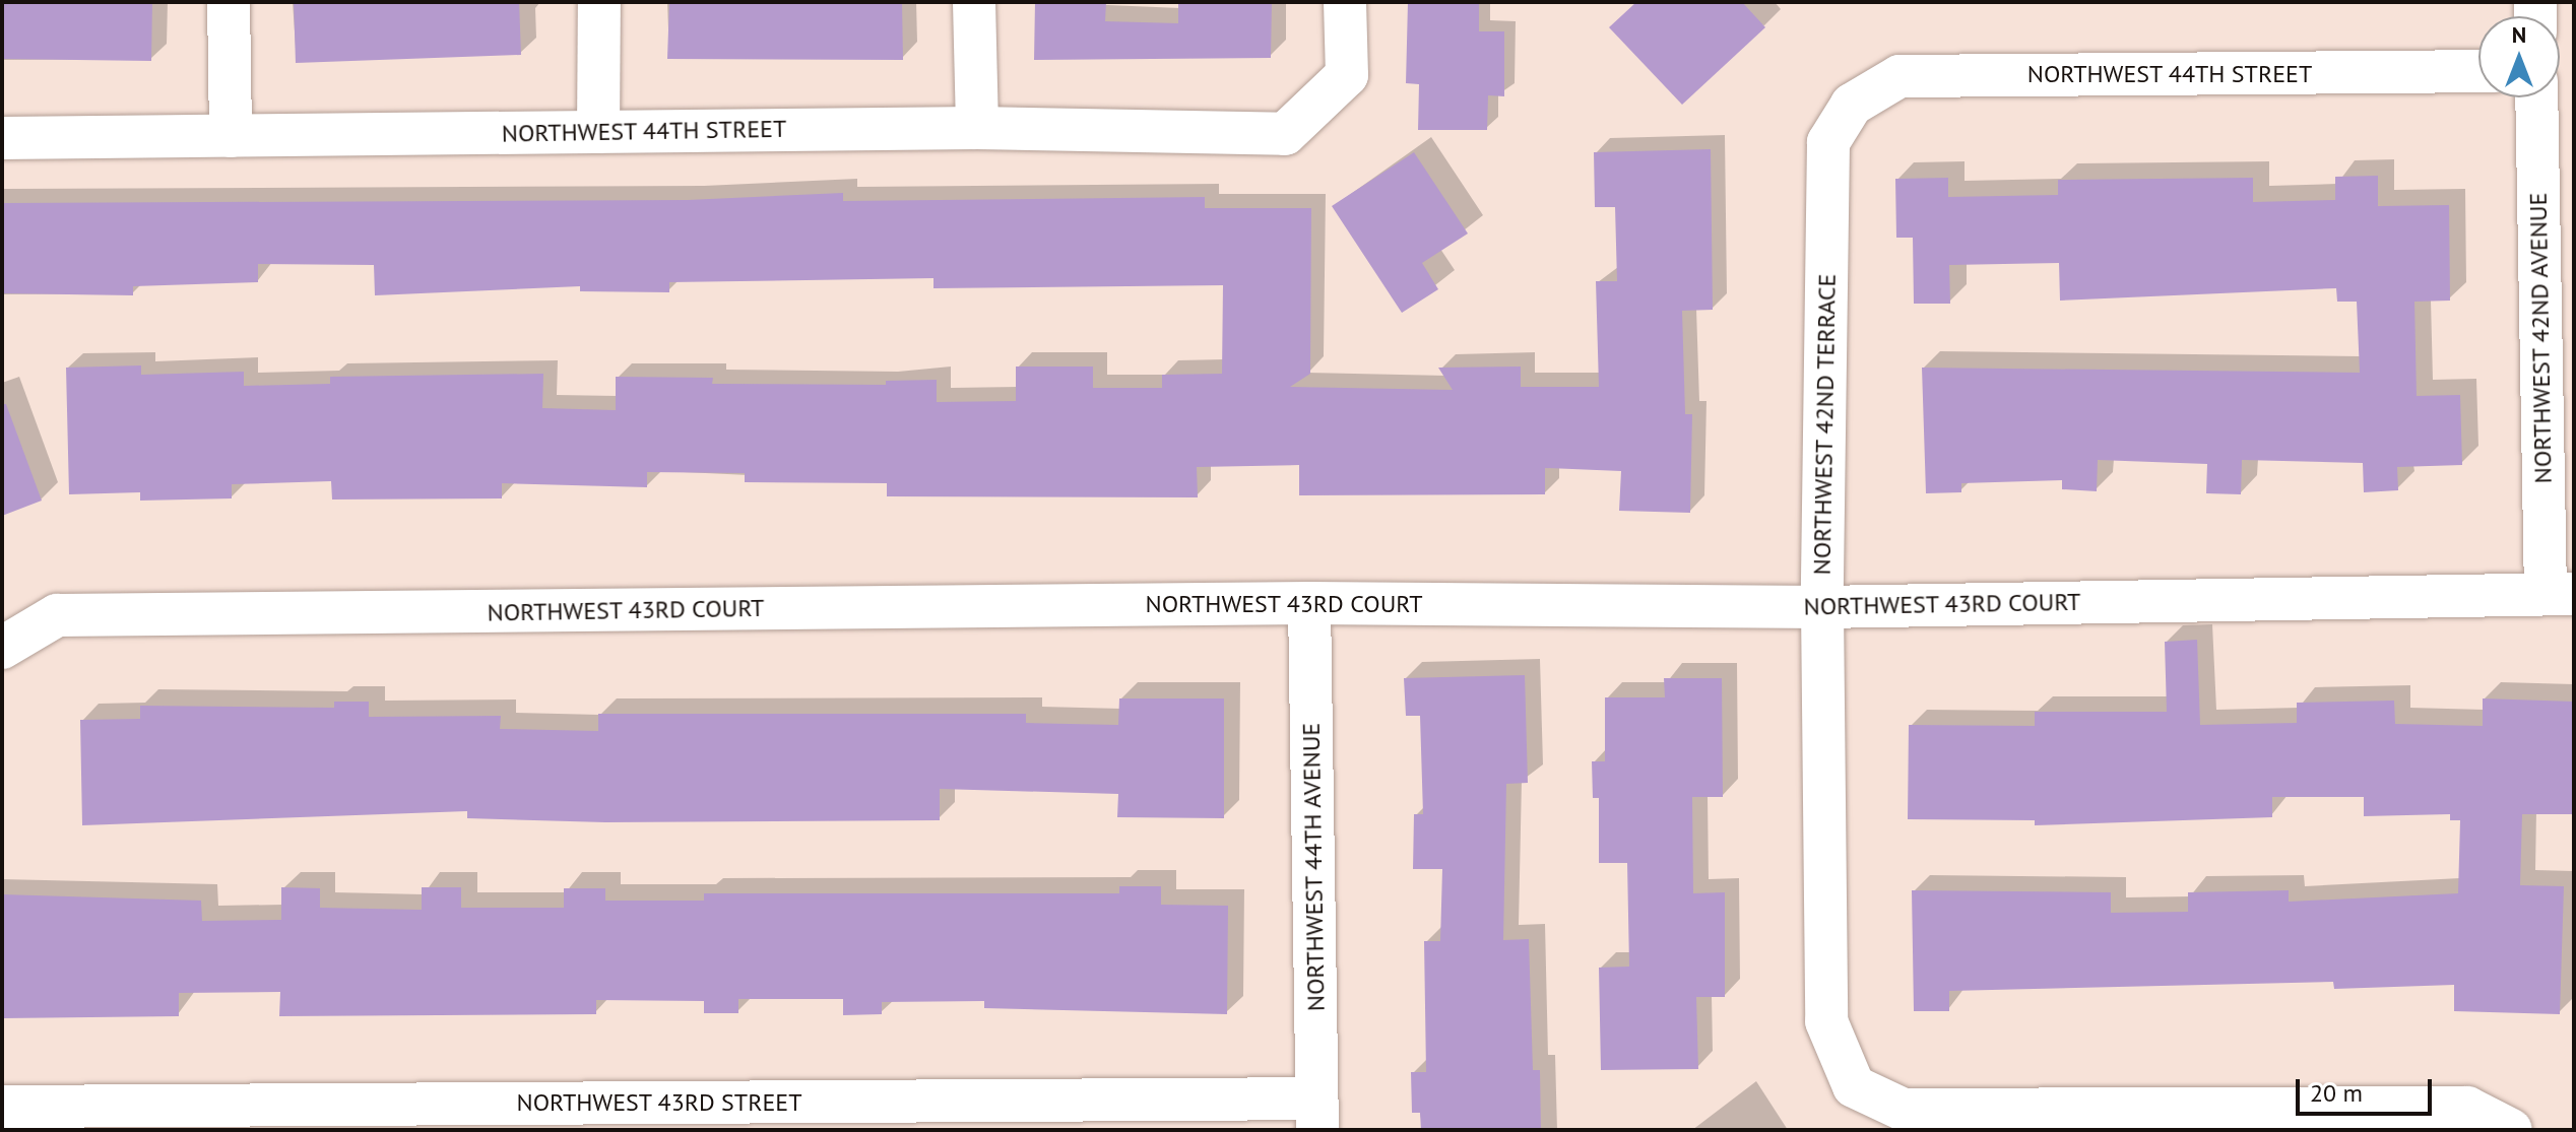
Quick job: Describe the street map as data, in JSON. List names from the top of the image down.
{
  "streets": {
    "street": [
      "NORTHWEST 44TH STREET",
      "NORTHWEST 42ND AVENUE",
      "NORTHWEST 42ND TERRACE",
      "NORTHWEST 43RD COURT",
      "NORTHWEST 44TH AVENUE",
      "NORTHWEST 43RD STREET"
    ]
  },
  "crossings": [
    ["NORTHWEST 44TH STREET", "NORTHWEST 42ND TERRACE"],
    ["NORTHWEST 42ND AVENUE", "NORTHWEST 43RD COURT"],
    ["NORTHWEST 42ND TERRACE", "NORTHWEST 43RD COURT"],
    ["NORTHWEST 43RD COURT", "NORTHWEST 44TH AVENUE"],
    ["NORTHWEST 44TH AVENUE", "NORTHWEST 43RD STREET"]
  ],
  "scale_bar": "20 m",
  "north": "top"
}
